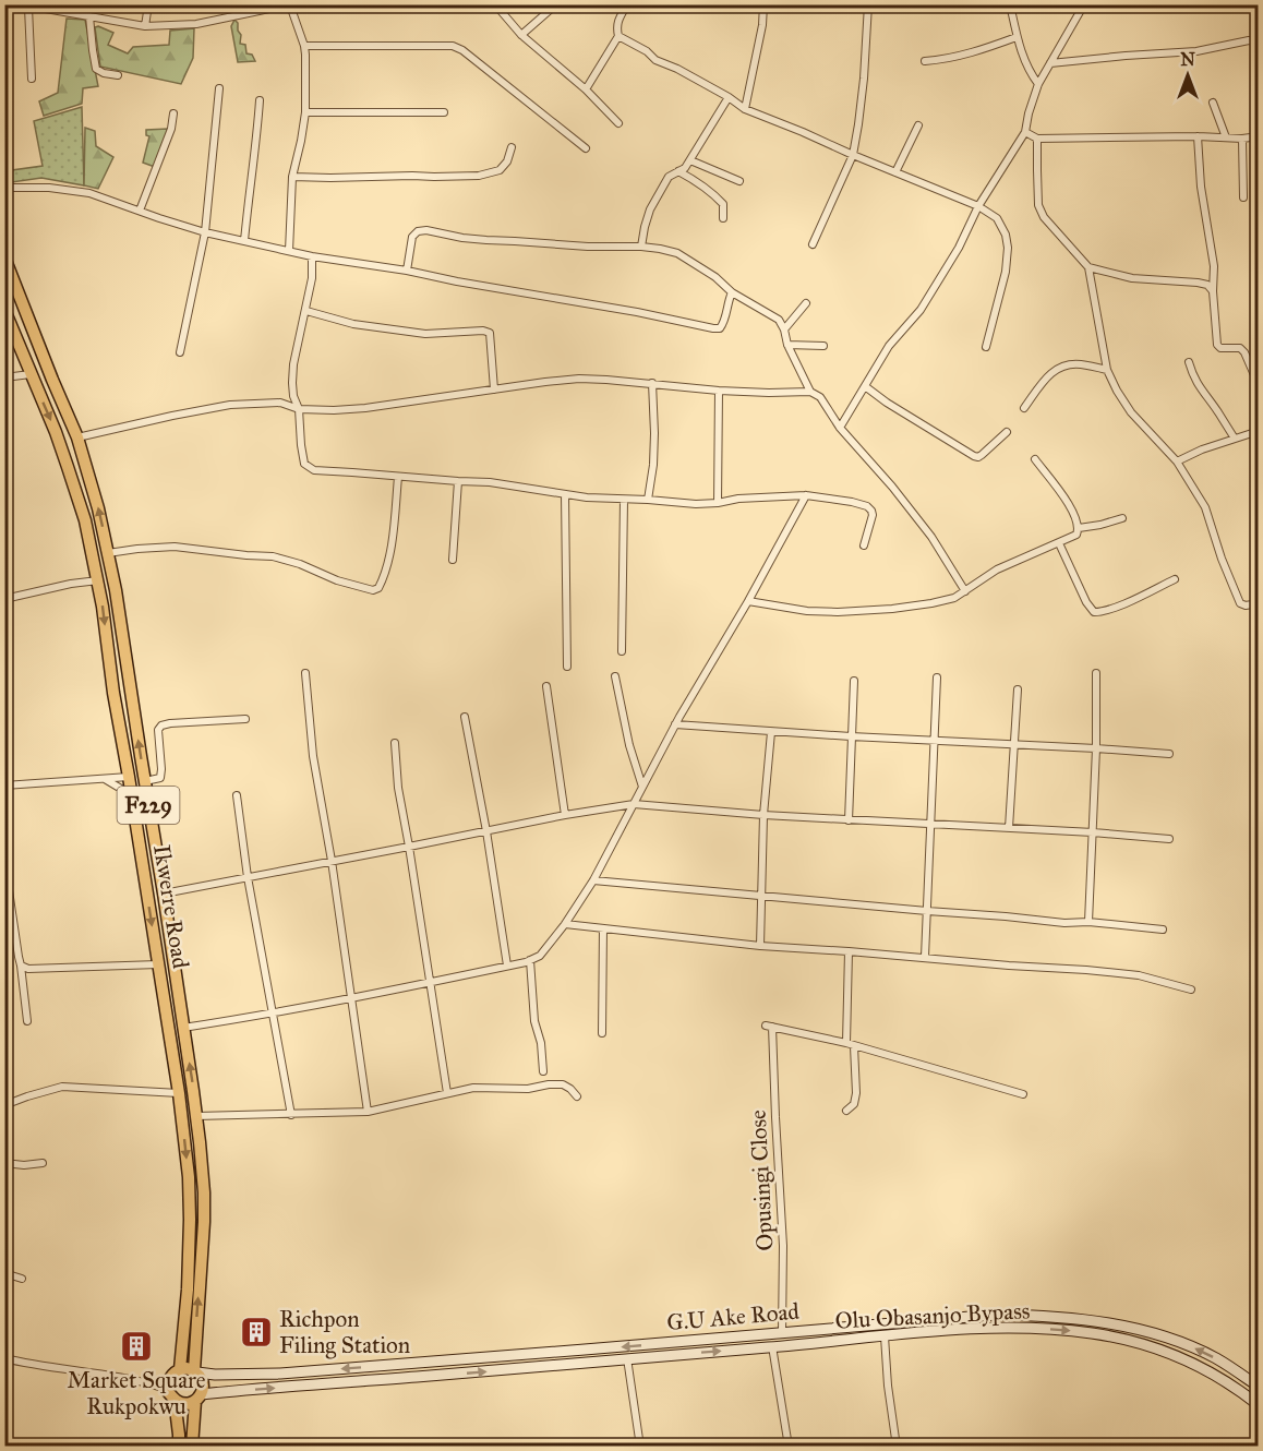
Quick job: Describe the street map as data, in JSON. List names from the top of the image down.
{
  "streets": {
    "main road": [
      "F229",
      "Ikwerre Road",
      "Olu Obasanjo Bypass",
      "G.U Ake Road"
    ],
    "street": ["Opusingi Close"]
  },
  "crossings": [
    ["F229", "Ikwerre Road"],
    ["F229", "Olu Obasanjo Bypass"],
    ["F229", "G.U Ake Road"],
    ["Ikwerre Road", "Olu Obasanjo Bypass"],
    ["Ikwerre Road", "G.U Ake Road"],
    ["Opusingi Close", "G.U Ake Road"],
    ["Olu Obasanjo Bypass", "G.U Ake Road"]
  ],
  "one_way": ["Olu Obasanjo Bypass", "G.U Ake Road"],
  "places": {
    "building": ["Richpon Filing Station", "Market Square Rukpokwu"]
  },
  "north": "top"
}
